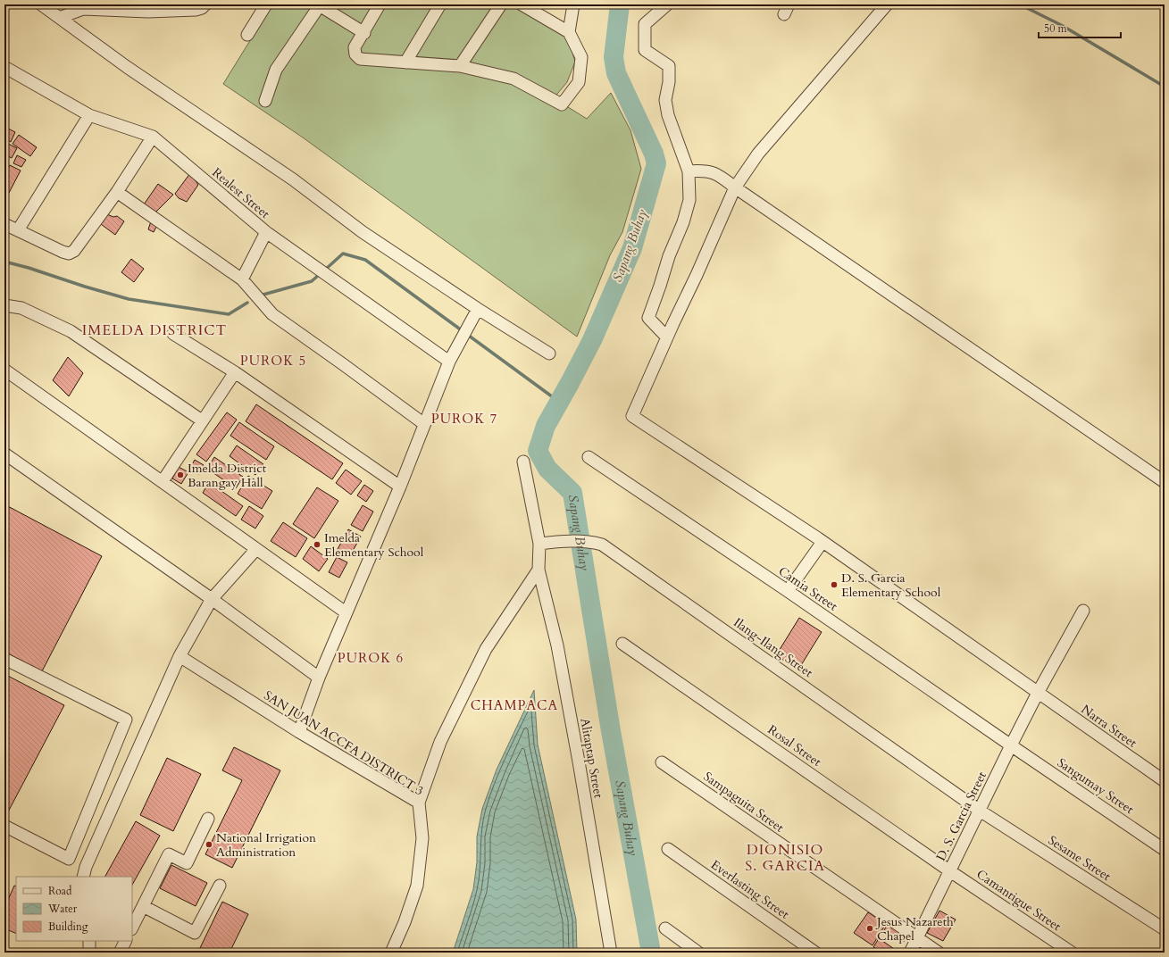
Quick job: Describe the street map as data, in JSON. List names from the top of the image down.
{
  "streets": {
    "street": [
      "Realest Street",
      "Camia Street",
      "Ilang-Ilang Street",
      "Narra Street",
      "SAN JUAN ACCFA DISTRICT 3",
      "Rosal Street",
      "Alitaptap Street",
      "Sangumay Street",
      "Sampaguita Street",
      "D. S. Garcia Street",
      "Sesame Street",
      "Everlasting Street",
      "Camantigue Street"
    ]
  },
  "crossings": [
    ["Camia Street", "Sangumay Street"],
    ["Camia Street", "D. S. Garcia Street"],
    ["Ilang-Ilang Street", "Alitaptap Street"],
    ["Ilang-Ilang Street", "D. S. Garcia Street"],
    ["Ilang-Ilang Street", "Sesame Street"],
    ["Narra Street", "D. S. Garcia Street"],
    ["Rosal Street", "D. S. Garcia Street"],
    ["Rosal Street", "Camantigue Street"],
    ["Sangumay Street", "D. S. Garcia Street"],
    ["Sampaguita Street", "D. S. Garcia Street"],
    ["D. S. Garcia Street", "Sesame Street"],
    ["D. S. Garcia Street", "Camantigue Street"]
  ],
  "districts": [
    "IMELDA DISTRICT",
    "PUROK 5",
    "PUROK 7",
    "PUROK 6",
    "CHAMPACA",
    "DIONISIO S. GARCIA"
  ],
  "water": ["Sapang Buhay"],
  "places": [
    "Imelda District Barangay Hall",
    "Imelda Elementary School",
    "D. S. Garcia Elementary School",
    "National Irrigation Administration",
    "Jesus Nazareth Chapel"
  ],
  "legend": ["Road", "Water", "Building"],
  "scale_bar": "50 m"
}
